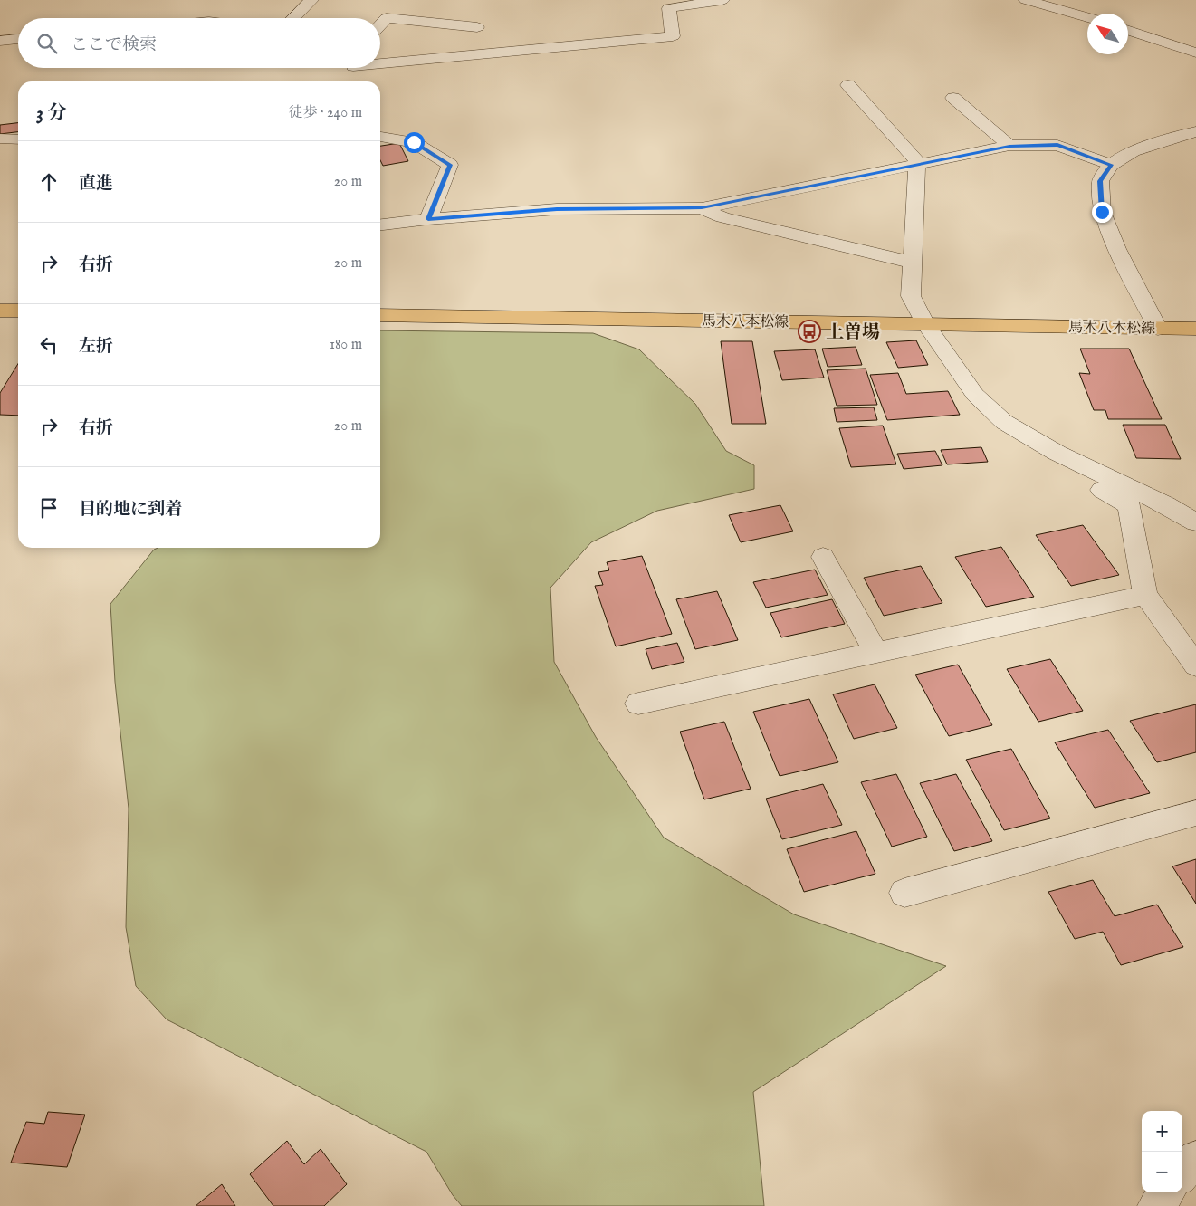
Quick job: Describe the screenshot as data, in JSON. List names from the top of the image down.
{
  "streets": {
    "main road": ["馬木八本松線"]
  },
  "places": {
    "bus stop": ["上曽場"]
  },
  "north": "top left",
  "page": {
    "search": "ここで検索",
    "heading": ["3 分", "徒歩 · 240 m"],
    "list": [
      ["直進", "20 m"],
      ["右折", "20 m"],
      ["左折", "180 m"],
      ["右折", "20 m"],
      "目的地に到着"
    ],
    "map_buttons": ["+", "−"]
  }
}
